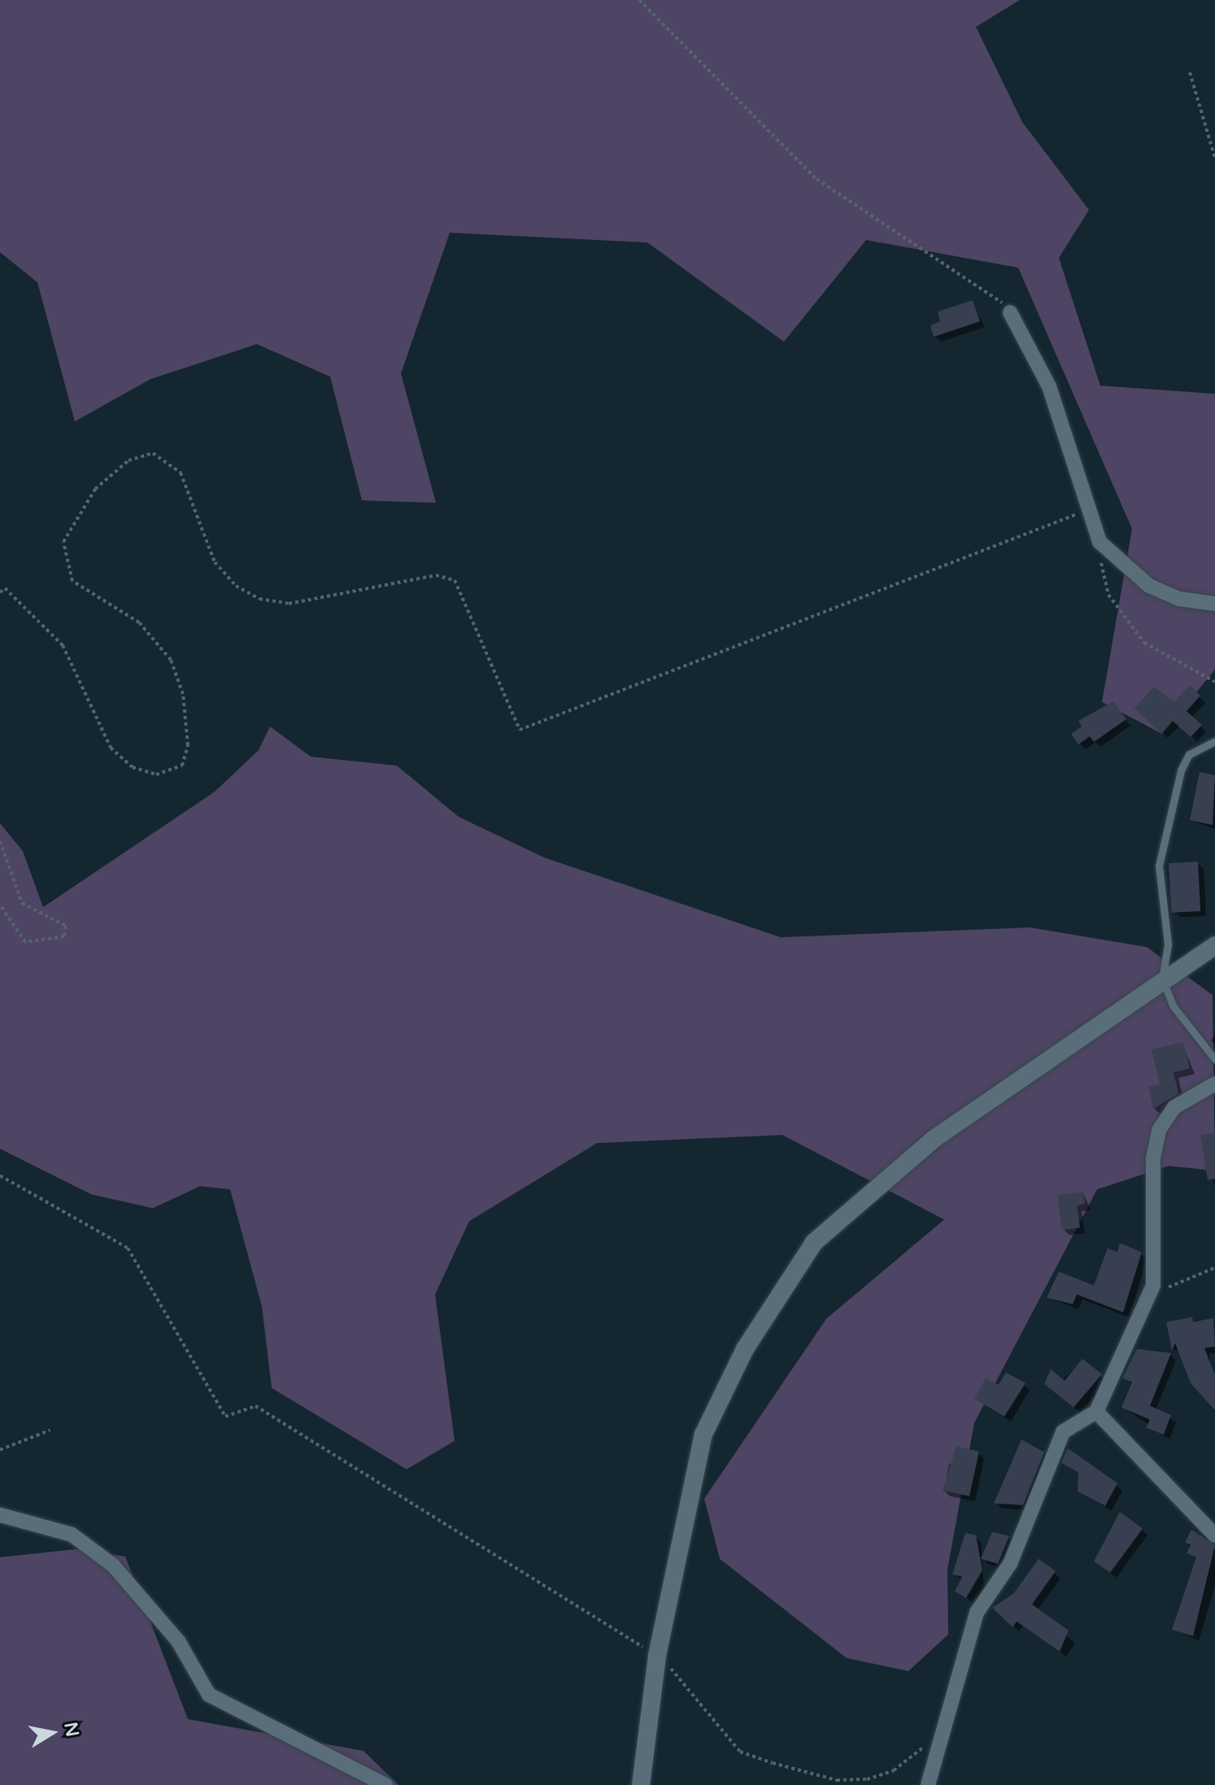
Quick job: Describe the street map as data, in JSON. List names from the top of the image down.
{
  "north": "right"
}
